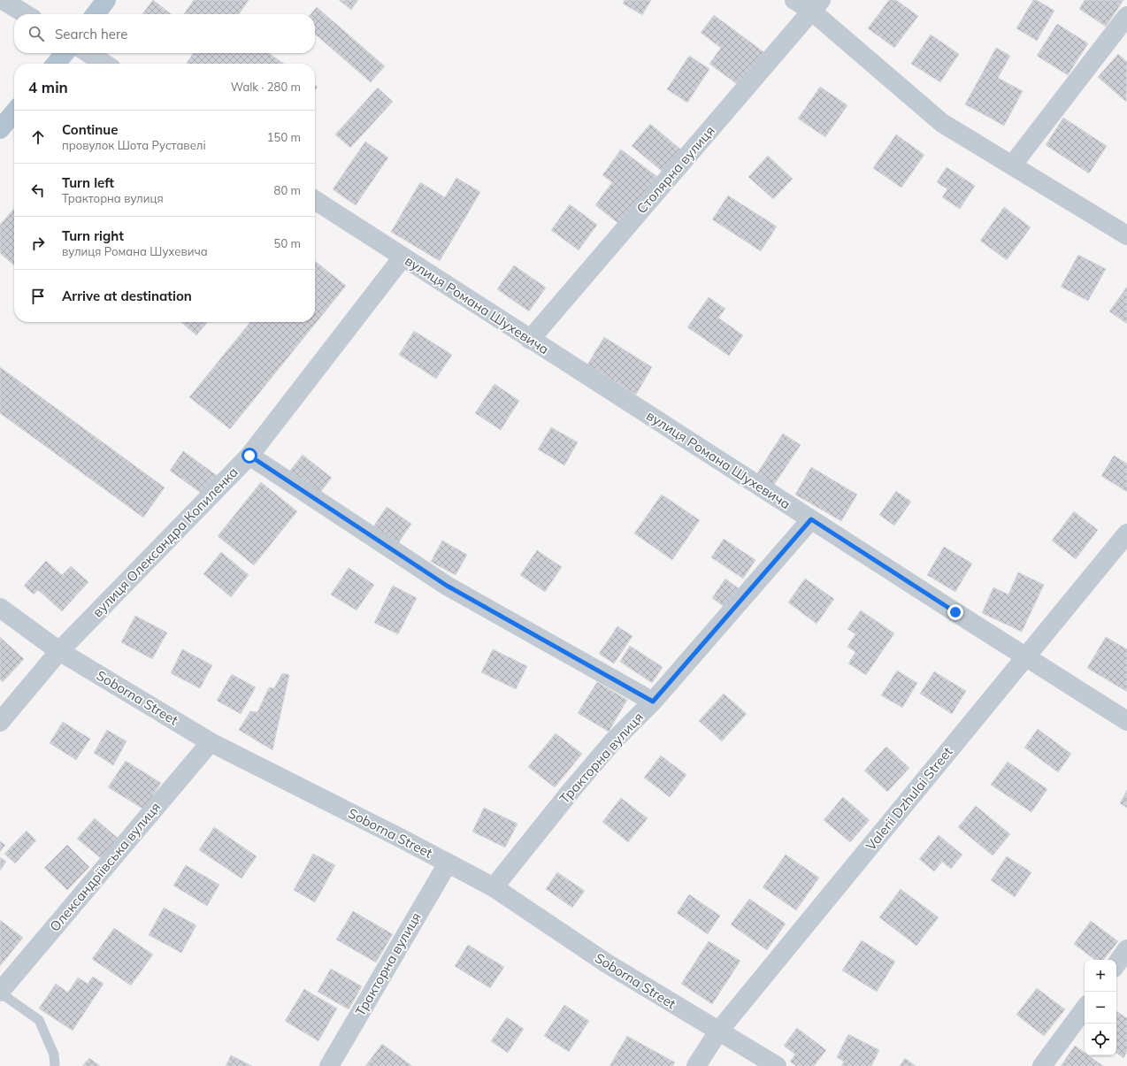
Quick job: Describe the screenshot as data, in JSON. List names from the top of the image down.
{
  "streets": {
    "street": [
      "Столярна вулиця",
      "вулиця Романа Шухевича",
      "вулиця Олександра Копиленка",
      "Soborna Street",
      "Тракторна вулиця",
      "Valerii Dzhulai Street",
      "Олександріївська вулиця"
    ]
  },
  "crossings": [
    ["Столярна вулиця", "вулиця Романа Шухевича"],
    ["вулиця Романа Шухевича", "вулиця Олександра Копиленка"],
    ["вулиця Романа Шухевича", "Тракторна вулиця"],
    ["вулиця Романа Шухевича", "Valerii Dzhulai Street"],
    ["вулиця Олександра Копиленка", "Soborna Street"],
    ["Soborna Street", "Тракторна вулиця"],
    ["Soborna Street", "Valerii Dzhulai Street"],
    ["Soborna Street", "Олександріївська вулиця"]
  ],
  "page": {
    "search": "Search here",
    "heading": ["4 min", "Walk · 280 m"],
    "list": [
      ["Continue", "провулок Шота Руставелі", "150 m"],
      ["Turn left", "Тракторна вулиця", "80 m"],
      ["Turn right", "вулиця Романа Шухевича", "50 m"],
      "Arrive at destination"
    ],
    "map_buttons": ["+", "−"]
  }
}
